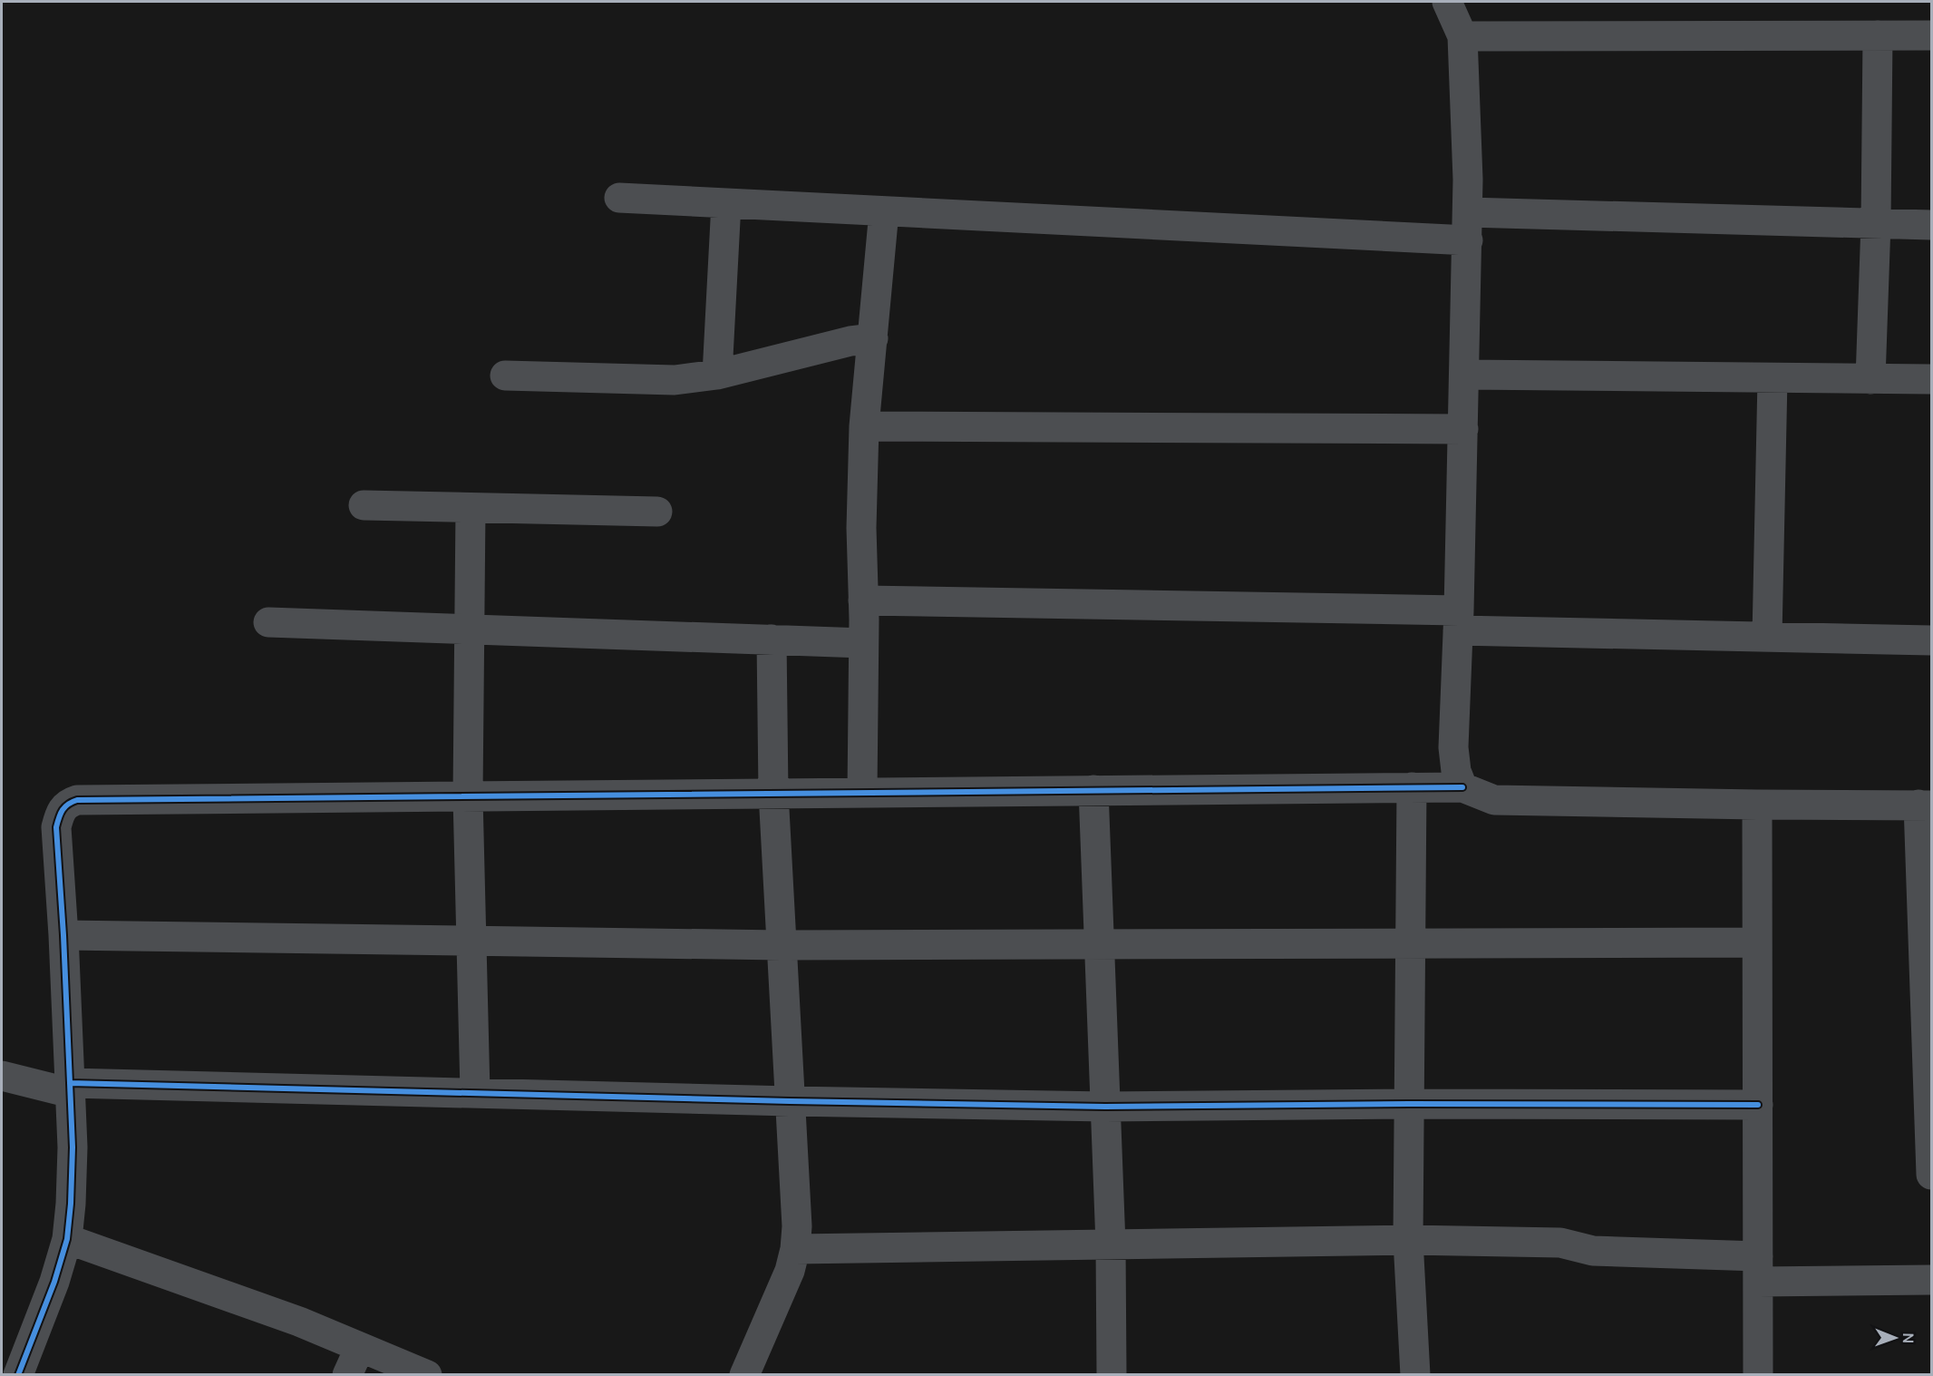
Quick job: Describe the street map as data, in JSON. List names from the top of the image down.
{
  "north": "right"
}
